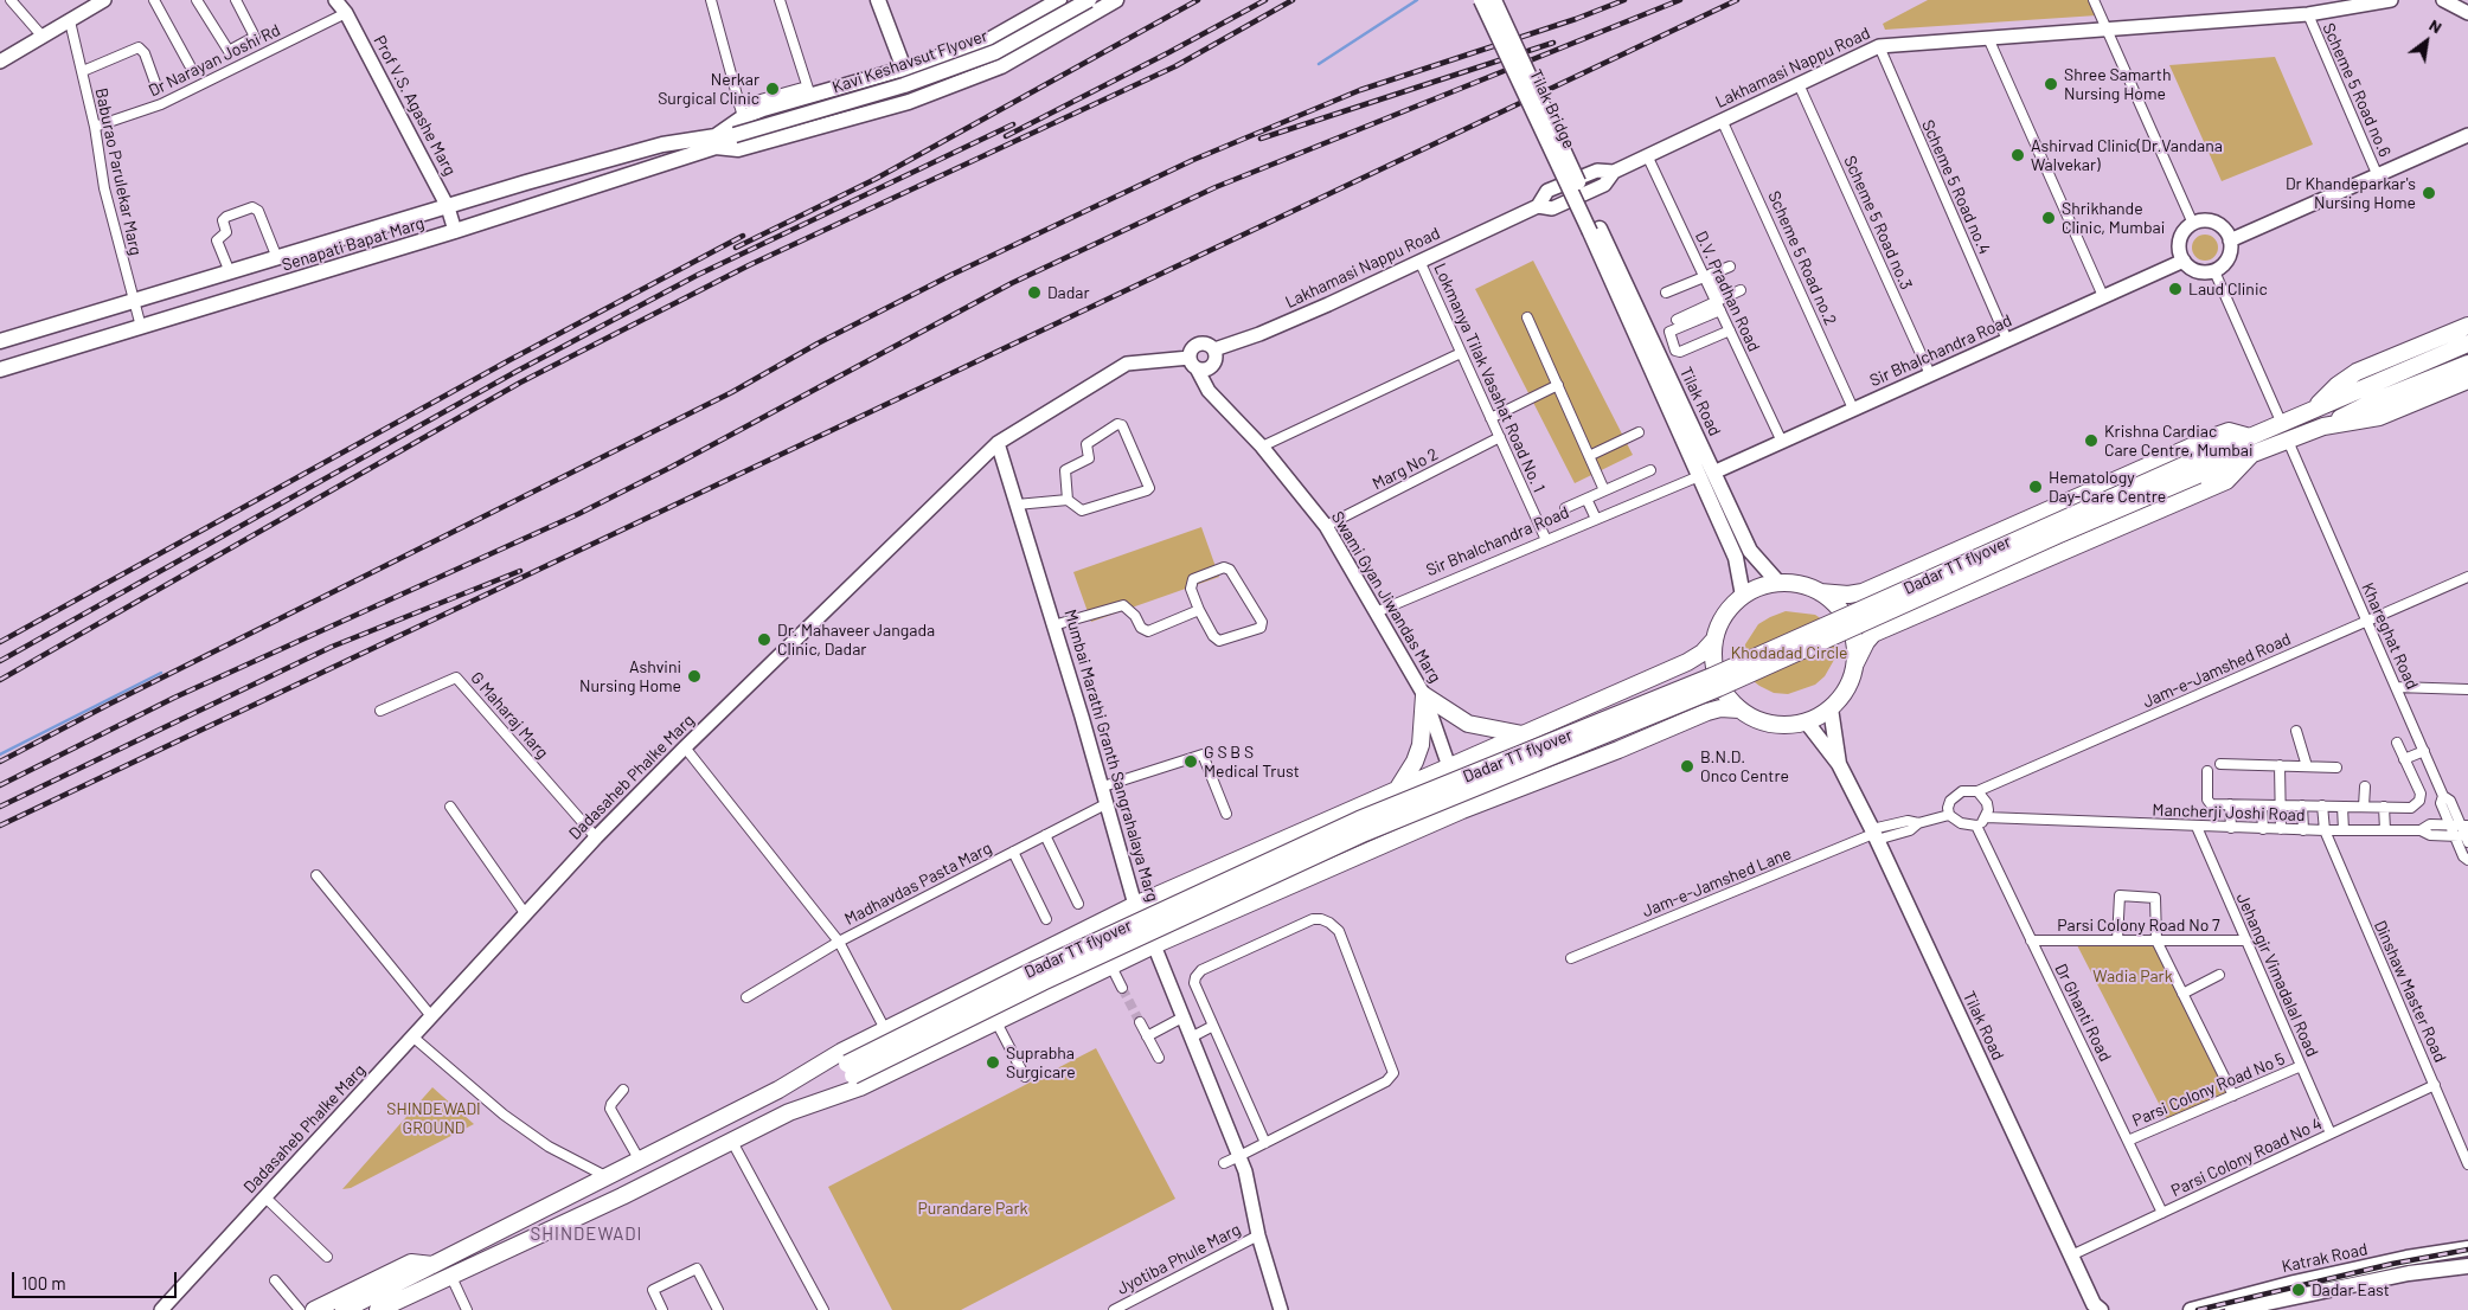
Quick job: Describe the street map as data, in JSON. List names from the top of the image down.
{
  "streets": {
    "highway": ["Dadar TT flyover"],
    "main road": [
      "Kavi Keshavsut Flyover",
      "Tilak Bridge",
      "Senapati Bapat Marg",
      "Tilak Road",
      "Katrak Road"
    ],
    "street": [
      "Dr Narayan Joshi Rd",
      "Lakhamasi Nappu Road",
      "Scheme 5 Road no.6",
      "Prof V.S. Agashe Marg",
      "Baburao Parulekar Marg",
      "Scheme 5 Road no.4",
      "Scheme 5 Road no.3",
      "Scheme 5 Road no.2",
      "D.V. Pradhan Road",
      "Sir Bhalchandra Road",
      "Lokmanya Tilak Vasahat Road No. 1",
      "Marg No 2",
      "Swami Gyan Jiwandas Marg",
      "Khareghat Road",
      "Jam-e-Jamshed Road",
      "G Maharaj Marg",
      "Mumbai Marathi Granth Sangrahalaya Marg",
      "Dadasaheb Phalke Marg",
      "Mancherji Joshi Road",
      "Jam-e-Jamshed Lane",
      "Madhavdas Pasta Marg",
      "Parsi Colony Road No 7",
      "Jehangir Vimadalal Road",
      "Dinshaw Master Road",
      "Dr Ghanti Road",
      "Parsi Colony Road No 5",
      "Parsi Colony Road No 4",
      "Jyotiba Phule Marg"
    ]
  },
  "crossings": [
    ["Dr Narayan Joshi Rd", "Prof V.S. Agashe Marg"],
    ["Dr Narayan Joshi Rd", "Baburao Parulekar Marg"],
    ["Kavi Keshavsut Flyover", "Senapati Bapat Marg"],
    ["Lakhamasi Nappu Road", "Scheme 5 Road no.6"],
    ["Lakhamasi Nappu Road", "Scheme 5 Road no.4"],
    ["Lakhamasi Nappu Road", "Scheme 5 Road no.3"],
    ["Lakhamasi Nappu Road", "Scheme 5 Road no.2"],
    ["Lakhamasi Nappu Road", "D.V. Pradhan Road"],
    ["Lakhamasi Nappu Road", "Lokmanya Tilak Vasahat Road No. 1"],
    ["Lakhamasi Nappu Road", "Swami Gyan Jiwandas Marg"],
    ["Lakhamasi Nappu Road", "Dadasaheb Phalke Marg"],
    ["Prof V.S. Agashe Marg", "Senapati Bapat Marg"],
    ["Tilak Bridge", "Tilak Road"],
    ["Baburao Parulekar Marg", "Senapati Bapat Marg"],
    ["Scheme 5 Road no.4", "Sir Bhalchandra Road"],
    ["Scheme 5 Road no.3", "Sir Bhalchandra Road"],
    ["Scheme 5 Road no.2", "Sir Bhalchandra Road"],
    ["D.V. Pradhan Road", "Sir Bhalchandra Road"],
    ["Sir Bhalchandra Road", "Lokmanya Tilak Vasahat Road No. 1"],
    ["Sir Bhalchandra Road", "Tilak Road"],
    ["Sir Bhalchandra Road", "Swami Gyan Jiwandas Marg"],
    ["Lokmanya Tilak Vasahat Road No. 1", "Marg No 2"],
    ["Tilak Road", "Jam-e-Jamshed Lane"],
    ["Tilak Road", "Parsi Colony Road No 4"],
    ["Marg No 2", "Swami Gyan Jiwandas Marg"],
    ["Swami Gyan Jiwandas Marg", "Dadasaheb Phalke Marg"],
    ["Khareghat Road", "Jam-e-Jamshed Road"],
    ["Khareghat Road", "Mancherji Joshi Road"],
    ["Jam-e-Jamshed Road", "Mancherji Joshi Road"],
    ["Jam-e-Jamshed Road", "Jam-e-Jamshed Lane"],
    ["Jam-e-Jamshed Road", "Dr Ghanti Road"],
    ["G Maharaj Marg", "Dadasaheb Phalke Marg"],
    ["Mumbai Marathi Granth Sangrahalaya Marg", "Dadasaheb Phalke Marg"],
    ["Mumbai Marathi Granth Sangrahalaya Marg", "Madhavdas Pasta Marg"],
    ["Mumbai Marathi Granth Sangrahalaya Marg", "Jyotiba Phule Marg"],
    ["Mancherji Joshi Road", "Jam-e-Jamshed Lane"],
    ["Mancherji Joshi Road", "Jehangir Vimadalal Road"],
    ["Mancherji Joshi Road", "Dinshaw Master Road"],
    ["Mancherji Joshi Road", "Dr Ghanti Road"],
    ["Jam-e-Jamshed Lane", "Dr Ghanti Road"],
    ["Parsi Colony Road No 7", "Jehangir Vimadalal Road"],
    ["Parsi Colony Road No 7", "Dr Ghanti Road"],
    ["Jehangir Vimadalal Road", "Parsi Colony Road No 5"],
    ["Jehangir Vimadalal Road", "Parsi Colony Road No 4"],
    ["Dinshaw Master Road", "Parsi Colony Road No 4"],
    ["Dr Ghanti Road", "Parsi Colony Road No 5"],
    ["Dr Ghanti Road", "Parsi Colony Road No 4"]
  ],
  "districts": ["SHINDEWADI"],
  "parks": [
    "Khodadad Circle",
    "Wadia Park",
    "SHINDEWADI GROUND",
    "Purandare Park"
  ],
  "places": [
    "Shree Samarth Nursing Home",
    "Nerkar Surgical Clinic",
    "Ashirvad Clinic(Dr.Vandana Walvekar)",
    "Dr Khandeparkar's Nursing Home",
    "Shrikhande Clinic, Mumbai",
    "Laud Clinic",
    "Dadar",
    "Krishna Cardiac Care Centre, Mumbai",
    "Hematology Day-Care Centre",
    "Dr. Mahaveer Jangada Clinic, Dadar",
    "Ashvini Nursing Home",
    "G S B S Medical Trust",
    "B.N.D. Onco Centre",
    "Suprabha Surgicare",
    "Dadar East"
  ],
  "scale_bar": "100 m",
  "north": "top right"
}
